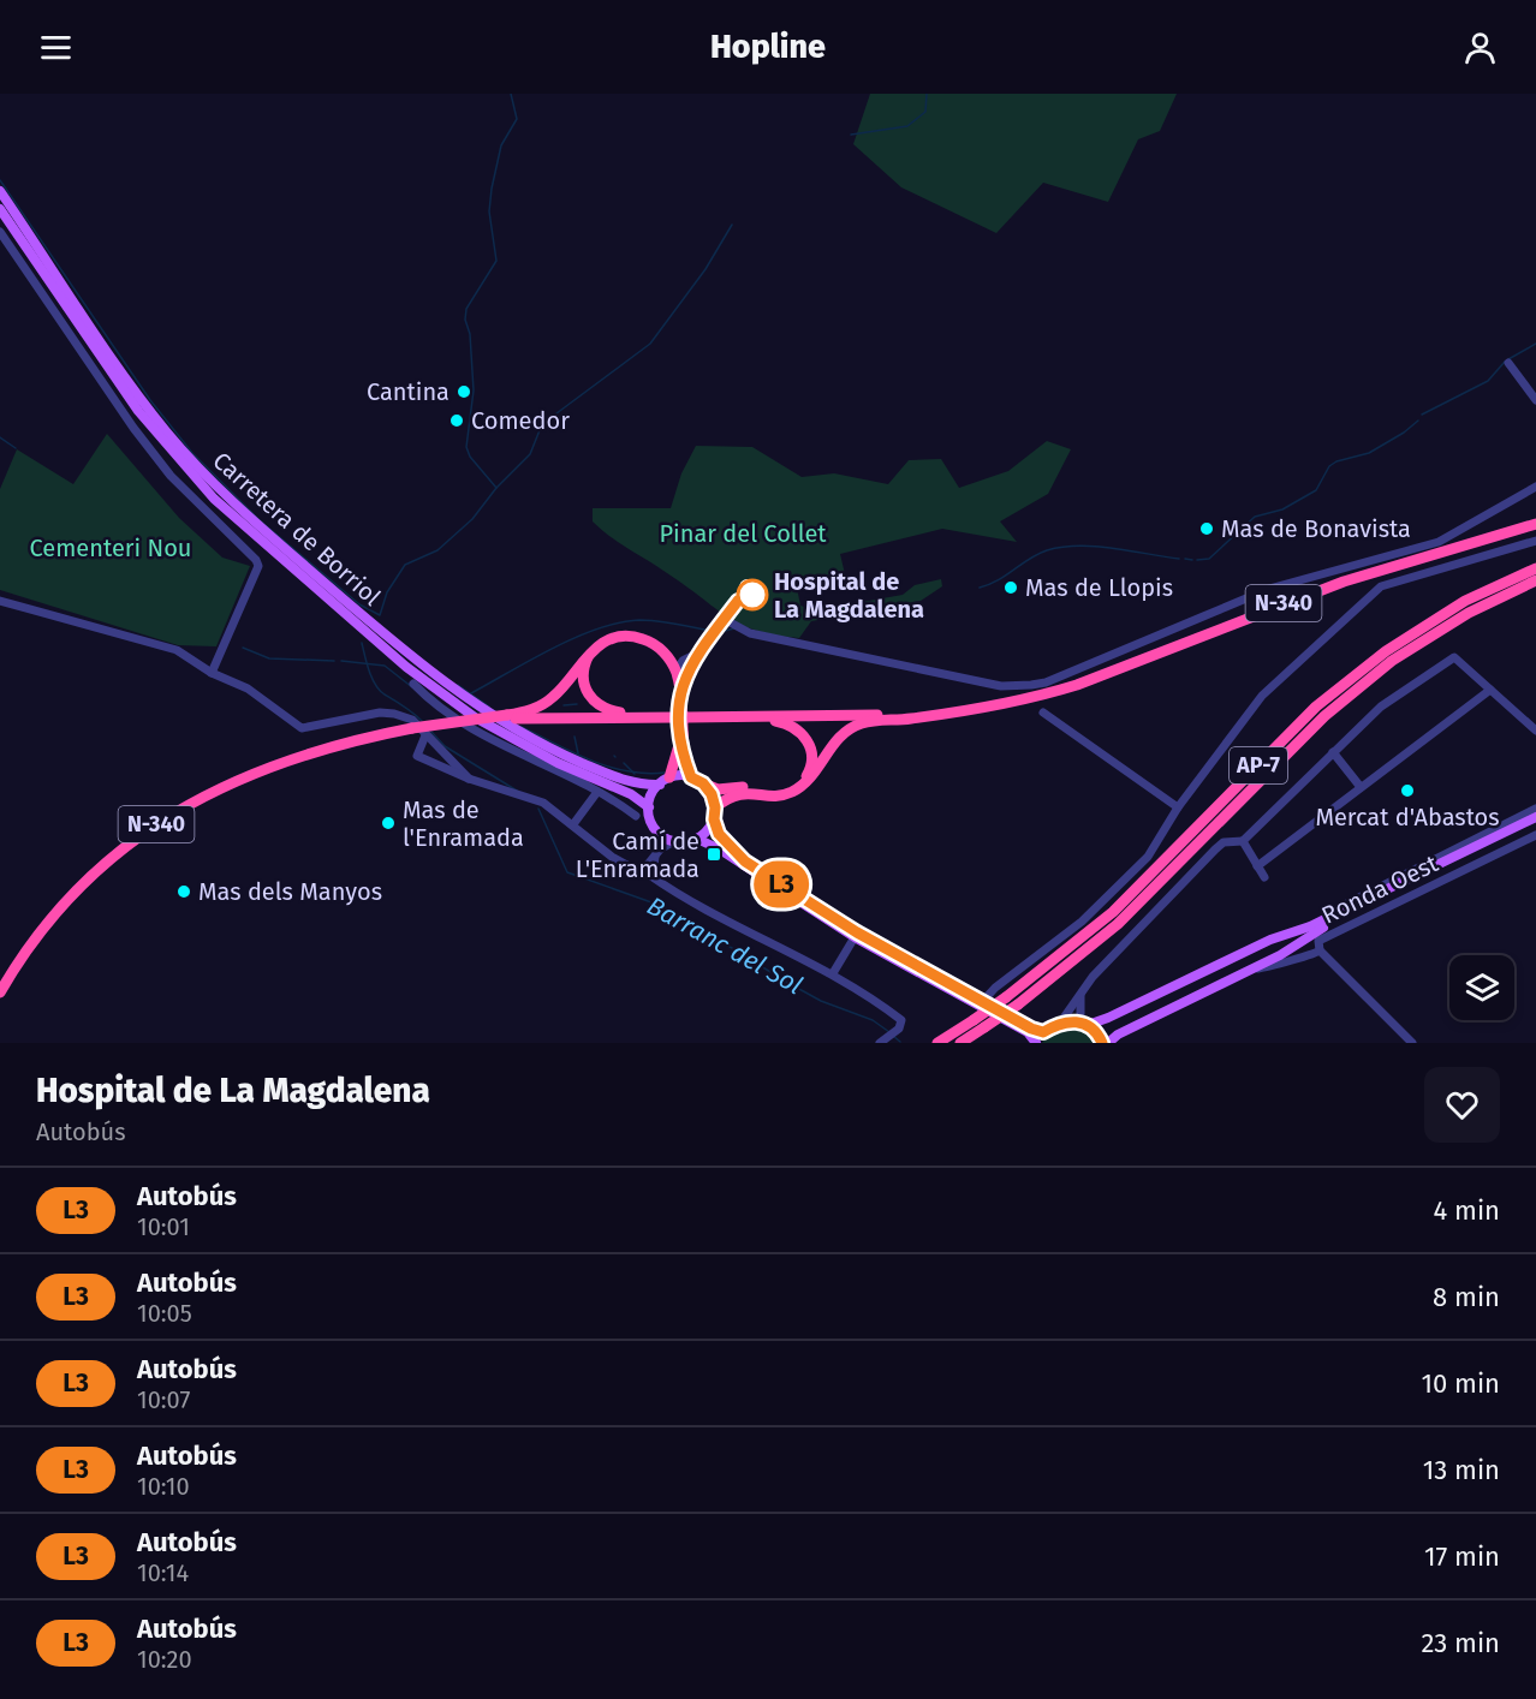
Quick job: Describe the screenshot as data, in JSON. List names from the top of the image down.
{
  "streets": {
    "highway": ["N-340", "AP-7"],
    "main road": ["Carretera de Borriol", "Ronda Oest"]
  },
  "water": ["Barranc del Sol"],
  "parks": ["Pinar del Collet", "Cementeri Nou"],
  "places": {
    "other": [
      "Cantina",
      "Comedor",
      "Mas de Bonavista",
      "Mas de Llopis",
      "Hospital de La Magdalena",
      "Mercat d'Abastos",
      "Mas de l'Enramada",
      "Mas dels Manyos"
    ],
    "transit": ["Camí de L'Enramada"]
  },
  "lines": ["bus line L3"],
  "page": {
    "header": "Hopline",
    "on_map": "L3",
    "heading": ["Hospital de La Magdalena", "Autobús"],
    "list": [
      {
        "mark": "L3",
        "name": "Autobús",
        "note": "10:01",
        "value": "4 min"
      },
      {
        "mark": "L3",
        "name": "Autobús",
        "note": "10:05",
        "value": "8 min"
      },
      {
        "mark": "L3",
        "name": "Autobús",
        "note": "10:07",
        "value": "10 min"
      },
      {
        "mark": "L3",
        "name": "Autobús",
        "note": "10:10",
        "value": "13 min"
      },
      {
        "mark": "L3",
        "name": "Autobús",
        "note": "10:14",
        "value": "17 min"
      },
      {
        "mark": "L3",
        "name": "Autobús",
        "note": "10:20",
        "value": "23 min"
      }
    ]
  }
}
